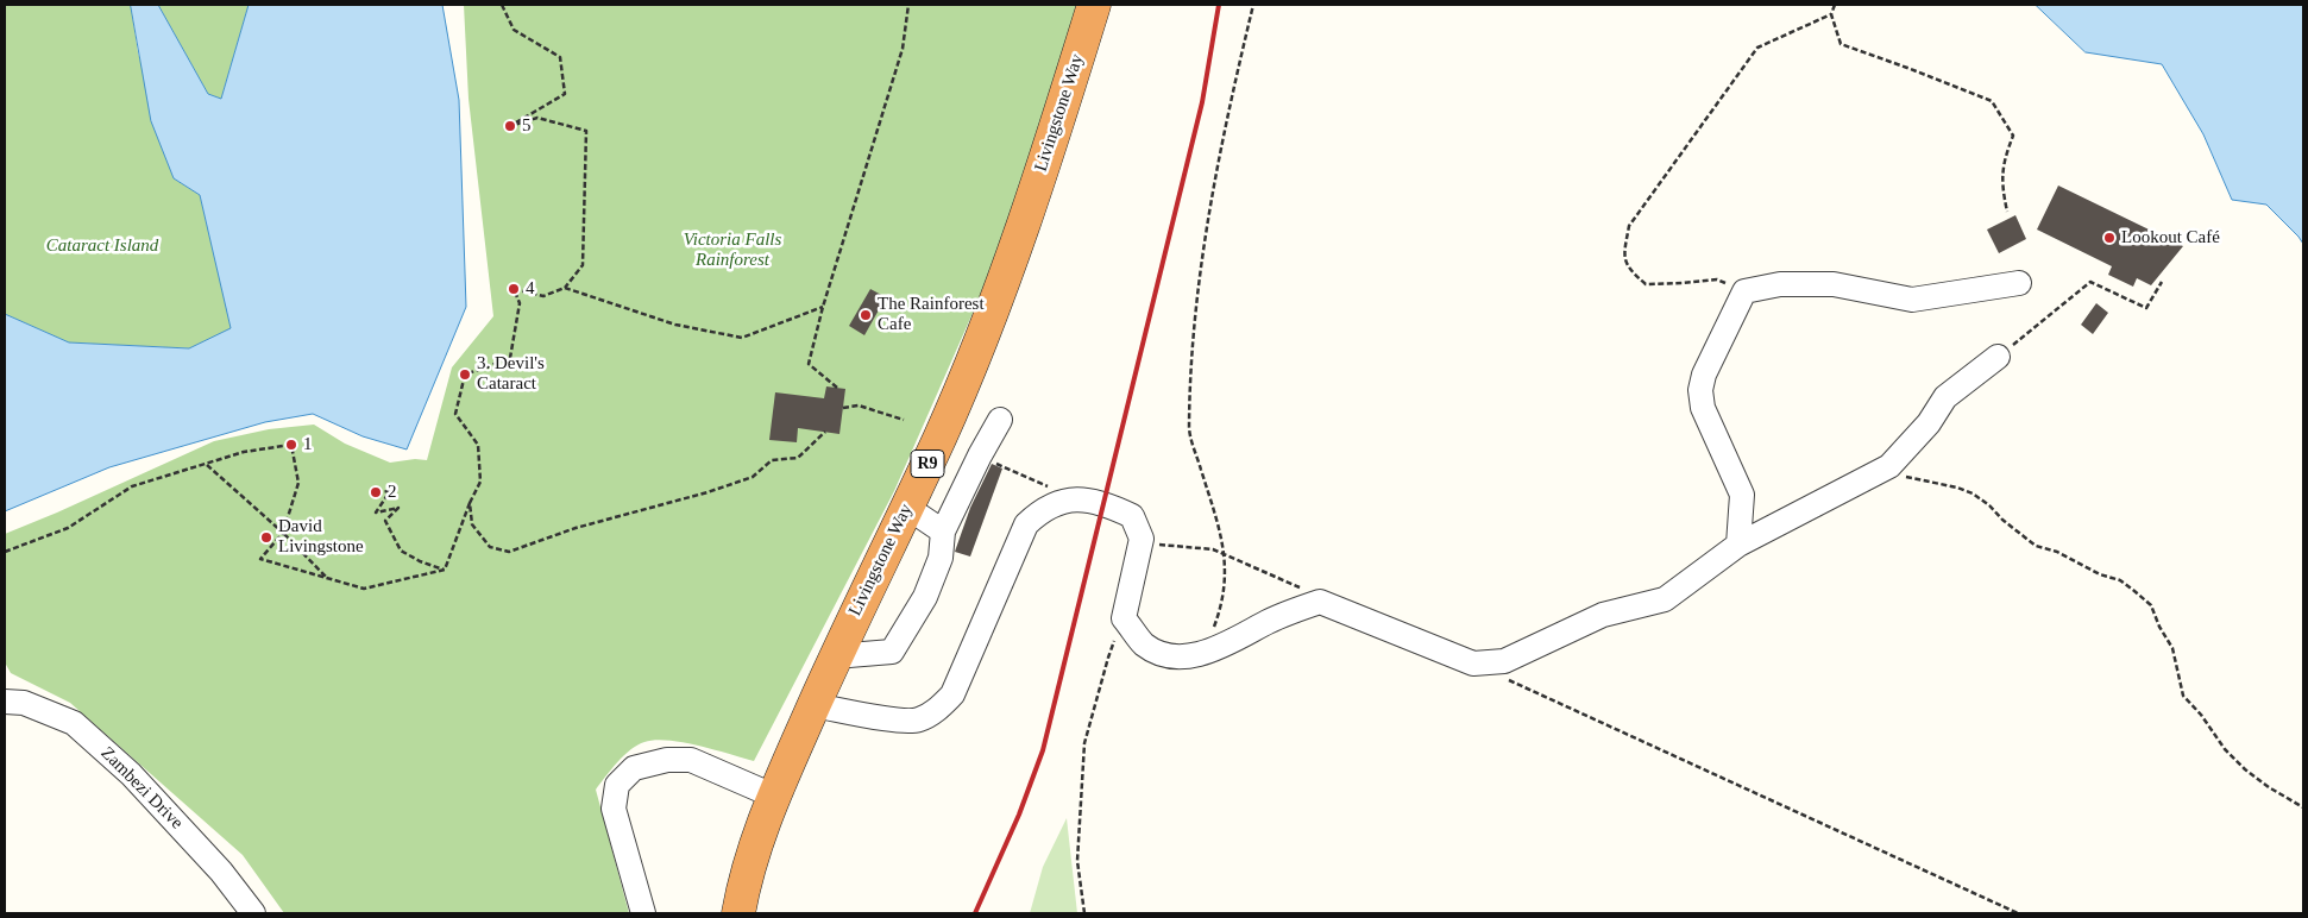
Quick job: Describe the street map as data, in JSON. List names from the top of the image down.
{
  "streets": {
    "highway": ["Livingstone Way", "R9"],
    "street": ["Zambezi Drive"]
  },
  "parks": ["Victoria Falls Rainforest", "Cataract Island"],
  "places": [
    "5",
    "Lookout Café",
    "4",
    "The Rainforest Cafe",
    "3. Devil's Cataract",
    "1",
    "2",
    "David Livingstone"
  ]
}
